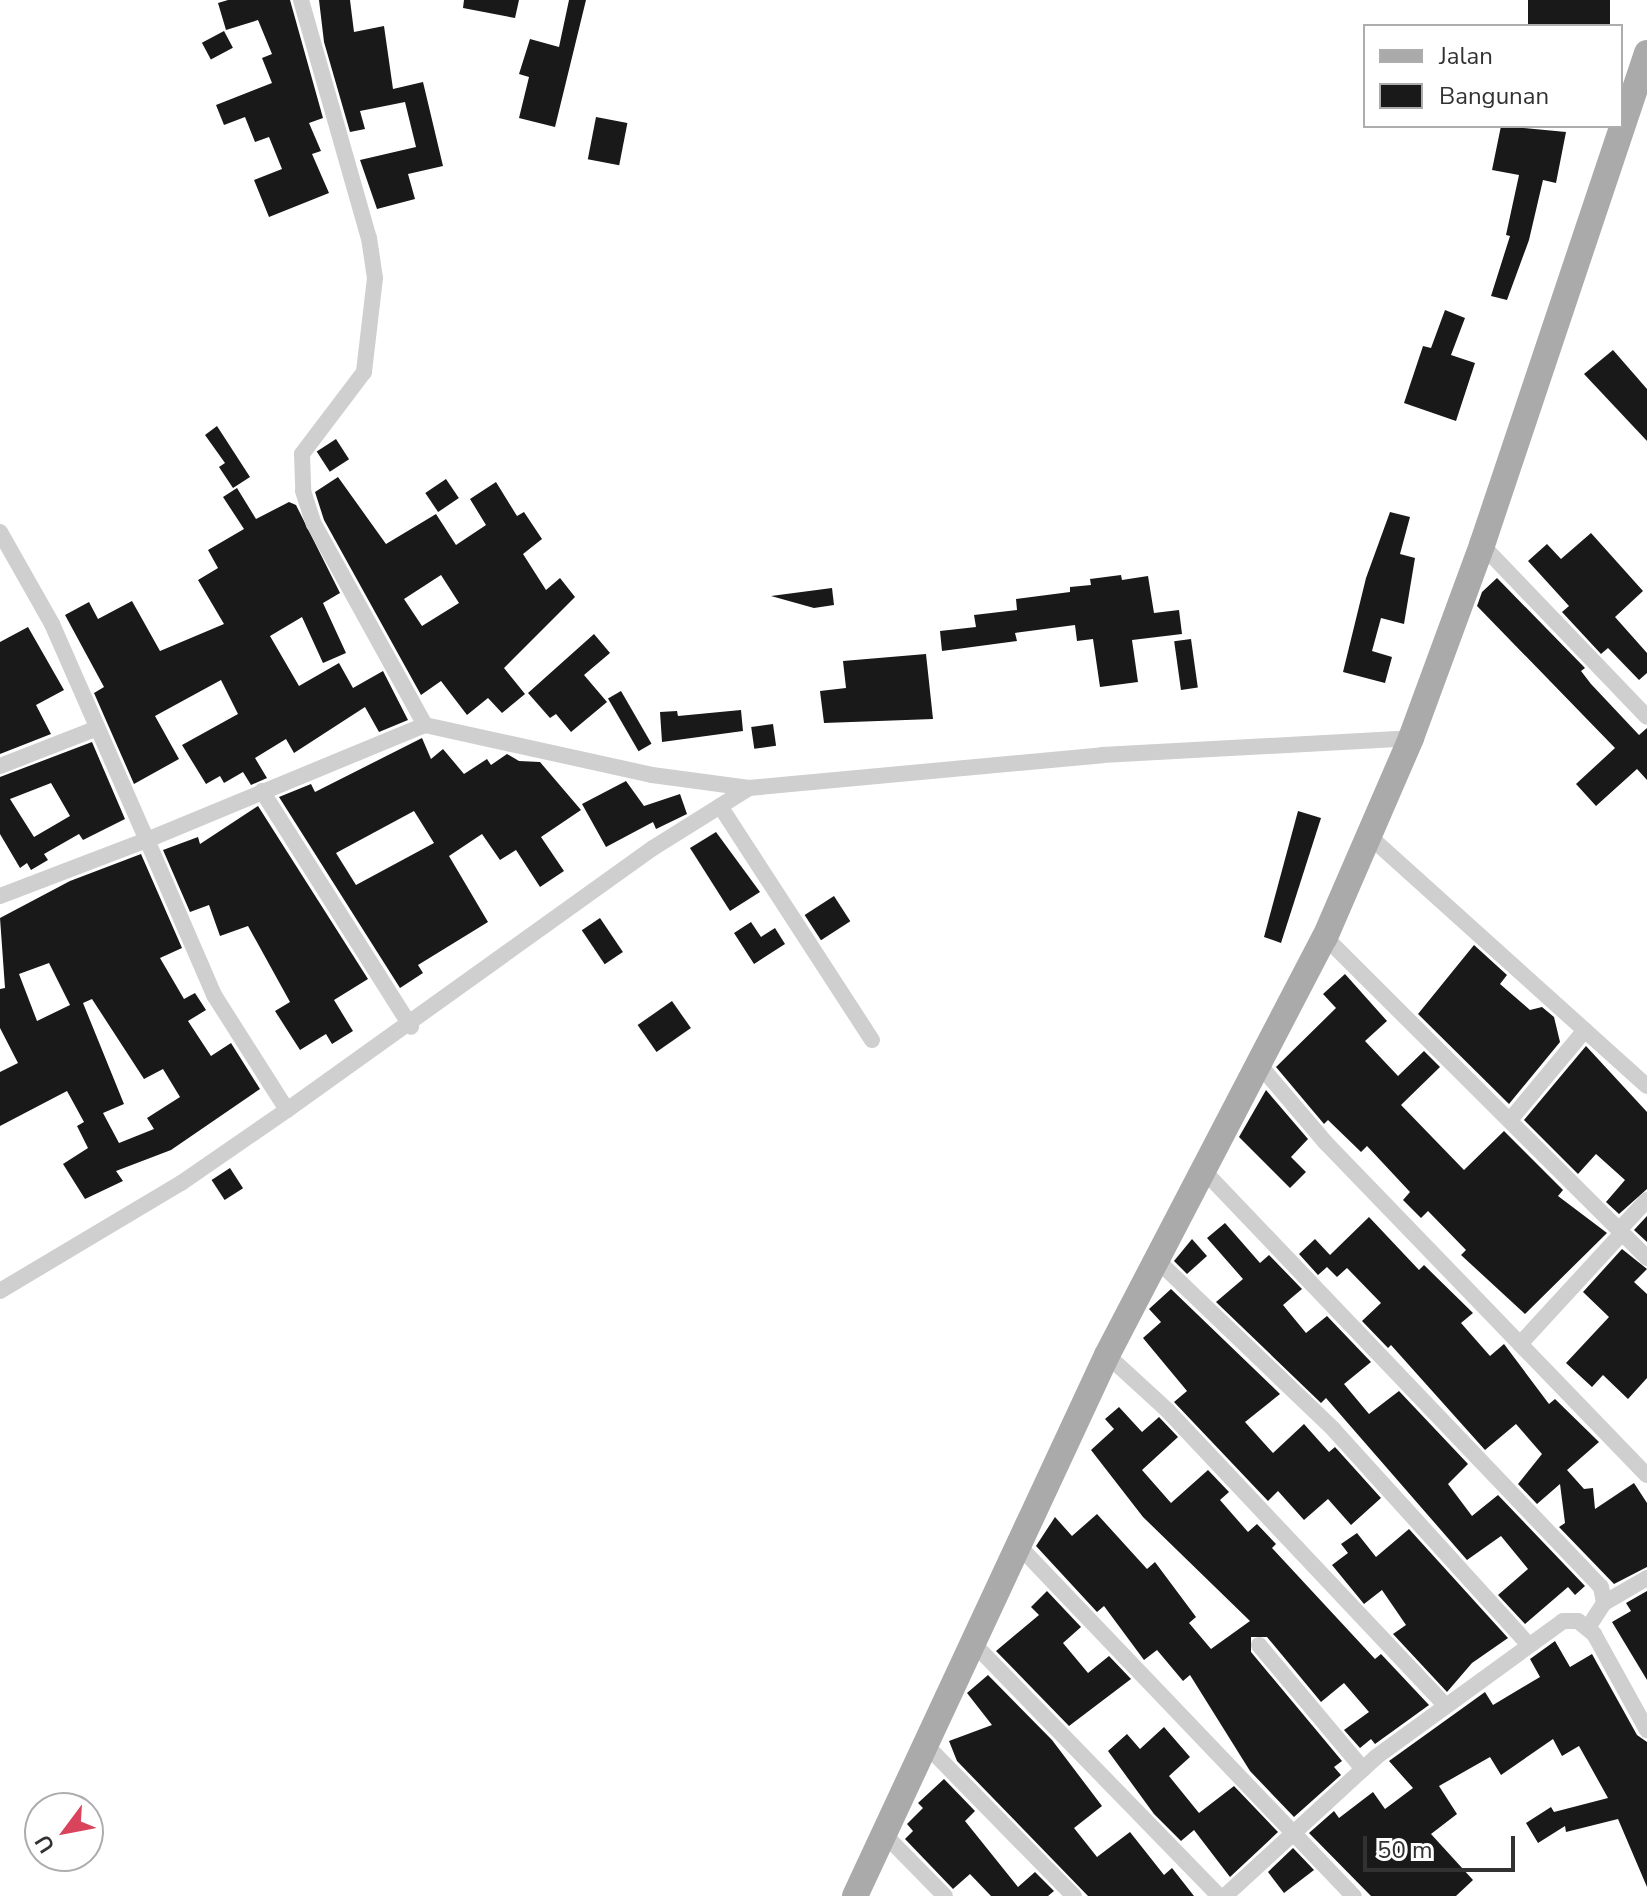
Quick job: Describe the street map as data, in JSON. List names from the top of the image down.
{
  "legend": ["Jalan", "Bangunan"],
  "scale_bar": "50 m",
  "north": "bottom left"
}
